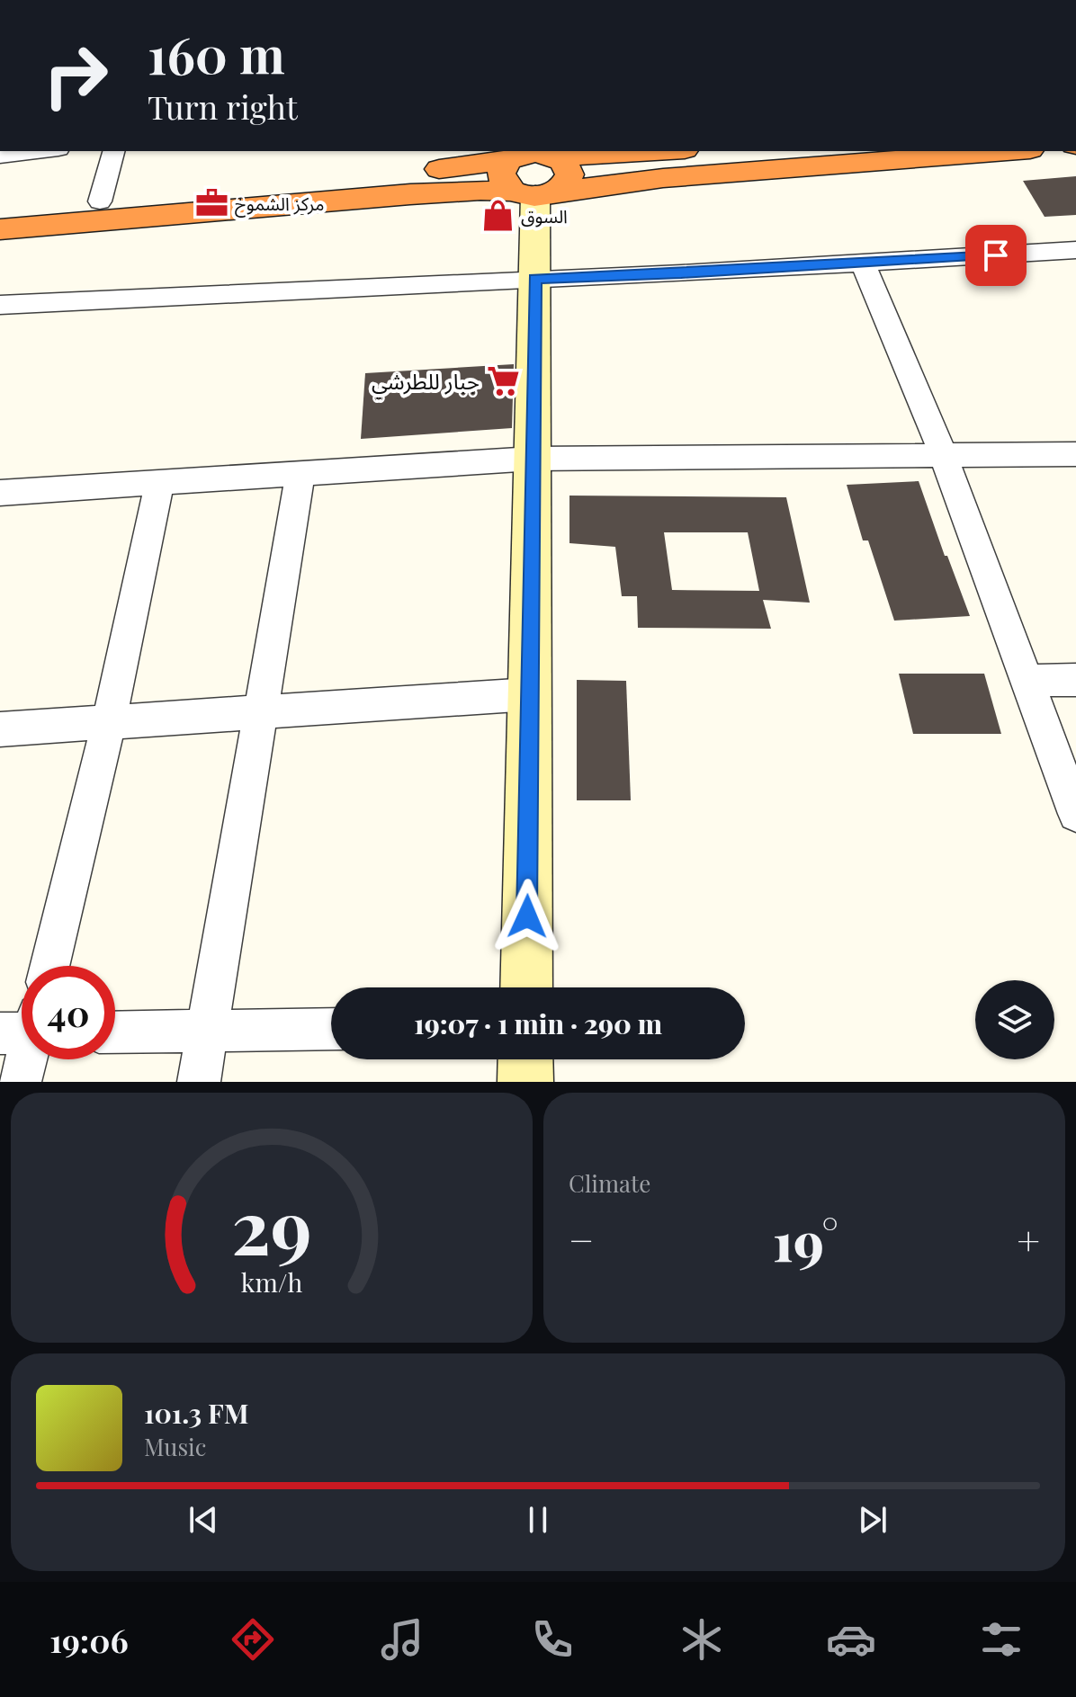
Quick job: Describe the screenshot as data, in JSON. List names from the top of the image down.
{
  "places": {
    "office": ["مركز الشموخ"],
    "shop": ["السوق"],
    "supermarket": ["جبار للطرشي"]
  },
  "page": {
    "turn": ["160 m", "Turn right"],
    "limit": "40",
    "trip": "19:07 · 1 min · 290 m",
    "tile": "Climate",
    "heat": ["−", "19°", "+"],
    "song": ["101.3 FM", "Music"],
    "tabs": "19:06",
    "gauge": ["29", "km/h"]
  }
}
